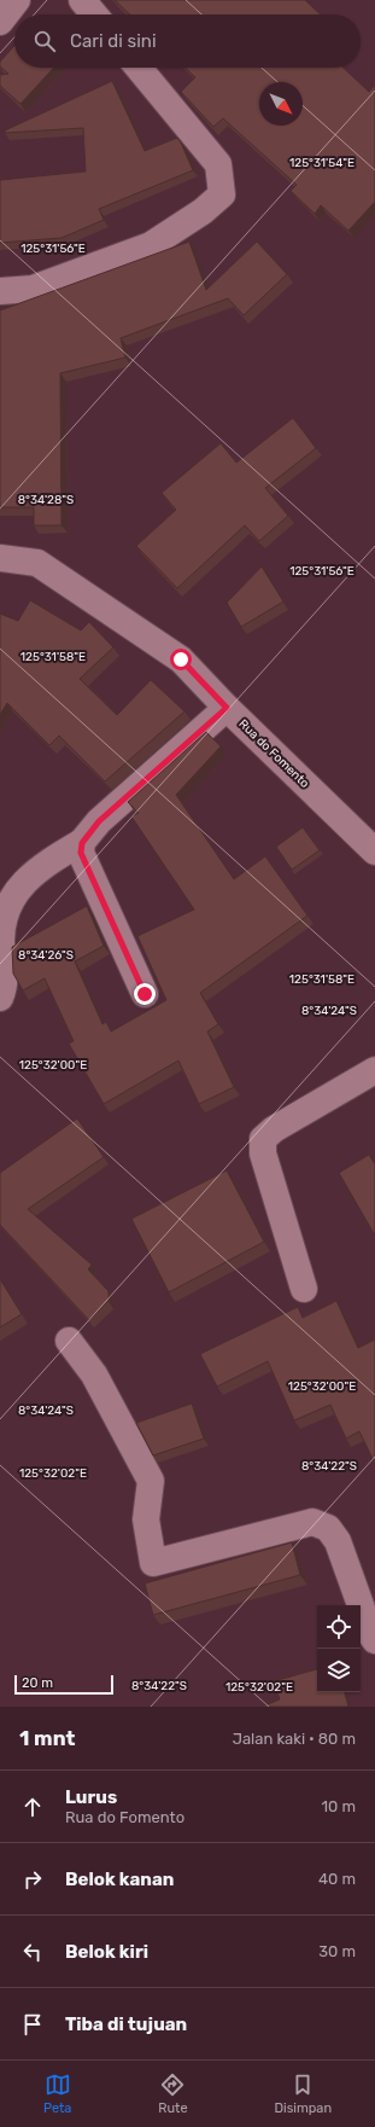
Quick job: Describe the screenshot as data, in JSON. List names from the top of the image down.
{
  "streets": {
    "street": ["Rua do Fomento"]
  },
  "scale_bar": "20 m",
  "north": "bottom right",
  "page": {
    "search": "Cari di sini",
    "scale": "20 m",
    "heading": ["1 mnt", "Jalan kaki · 80 m"],
    "list": [
      ["Lurus", "Rua do Fomento", "10 m"],
      ["Belok kanan", "40 m"],
      ["Belok kiri", "30 m"],
      "Tiba di tujuan"
    ],
    "nav": ["Peta", "Rute", "Disimpan"]
  },
  "coordinates": [
    "125°31'54\"E",
    "125°31'56\"E",
    "8°34'28\"S",
    "125°31'58\"E",
    "8°34'26\"S",
    "8°34'24\"S",
    "125°32'00\"E",
    "8°34'22\"S",
    "125°32'02\"E"
  ]
}
